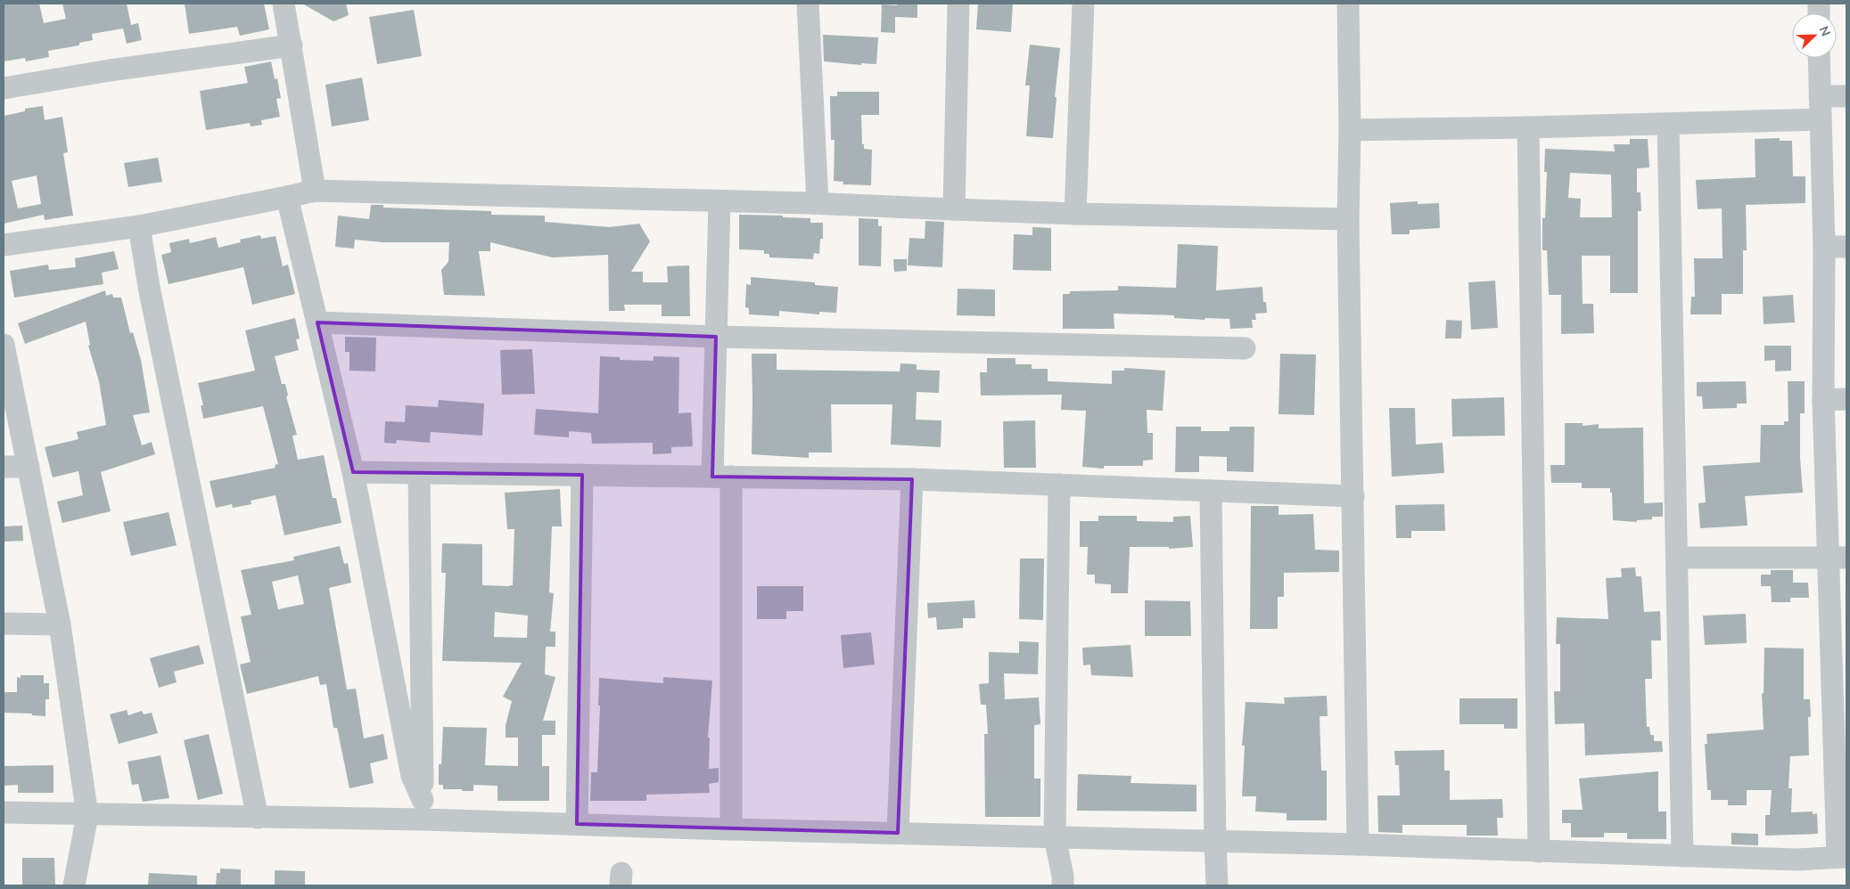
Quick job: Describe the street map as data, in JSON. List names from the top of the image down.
{
  "north": "top right"
}
